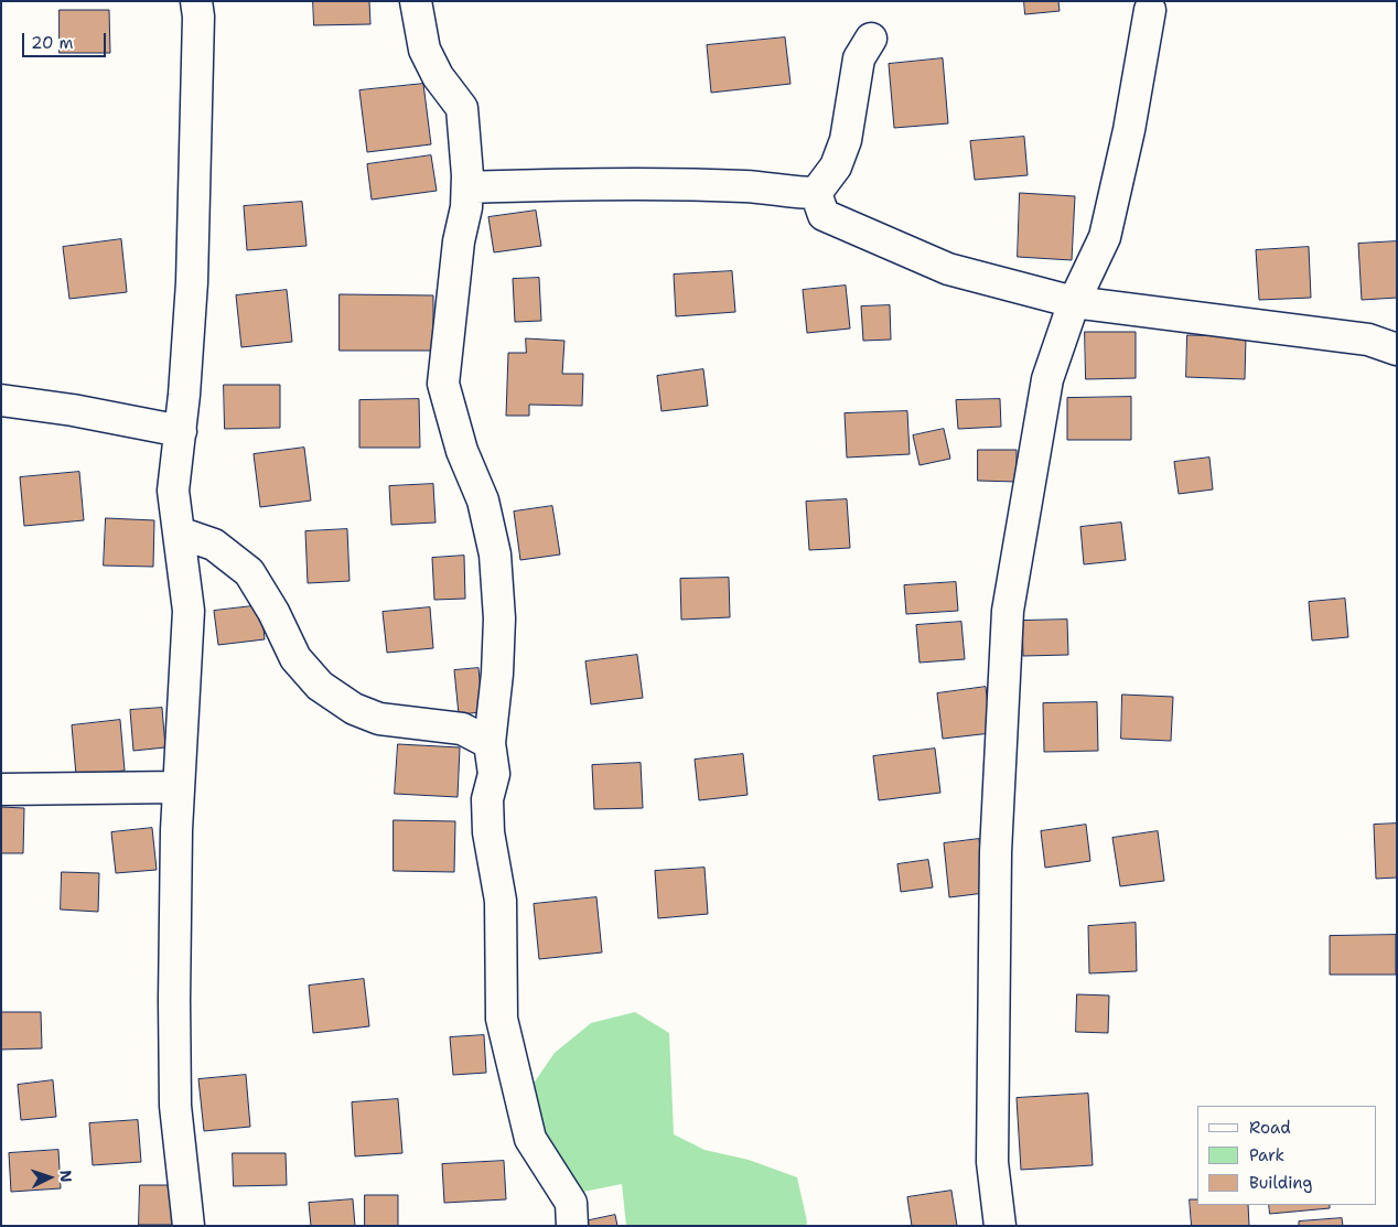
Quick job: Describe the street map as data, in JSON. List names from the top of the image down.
{
  "legend": ["Road", "Park", "Building"],
  "scale_bar": "20 m",
  "north": "right"
}
